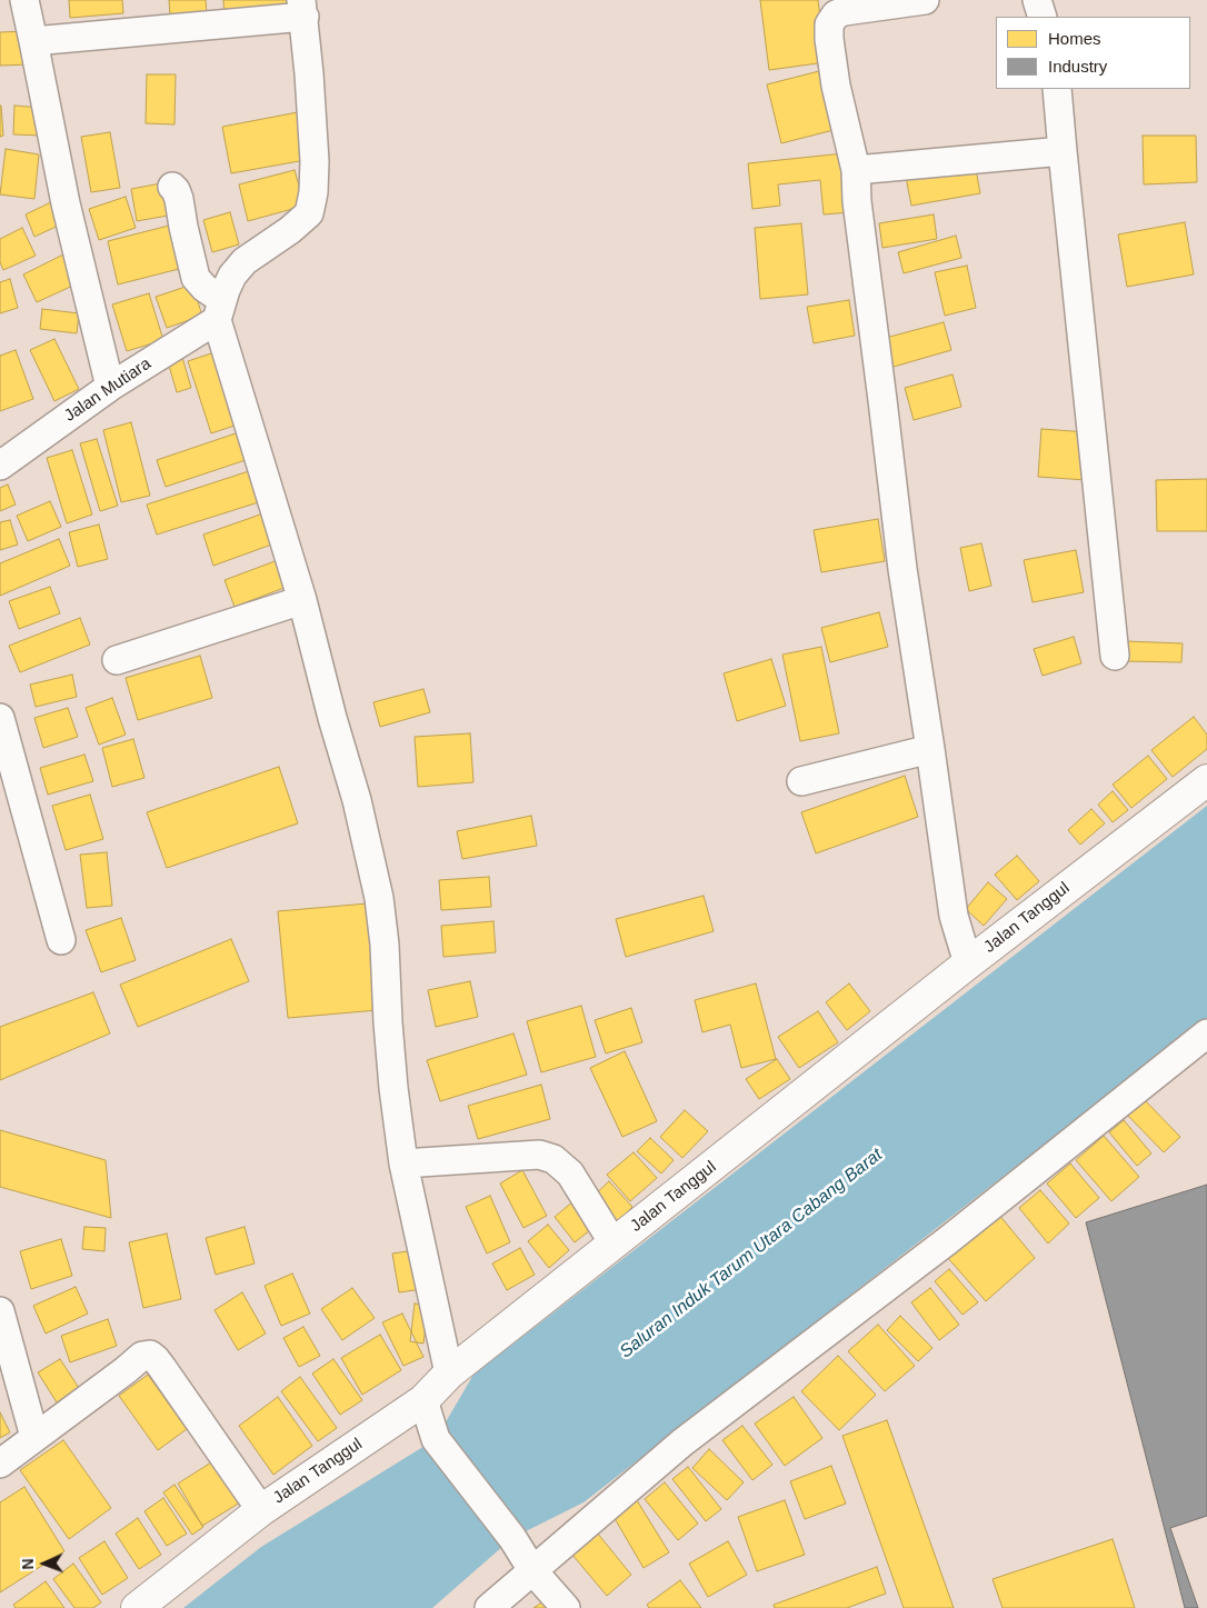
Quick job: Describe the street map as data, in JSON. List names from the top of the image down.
{
  "streets": {
    "street": ["Jalan Mutiara", "Jalan Tanggul"]
  },
  "water": ["Saluran Induk Tarum Utara Cabang Barat"],
  "legend": ["Homes", "Industry"],
  "north": "left"
}
